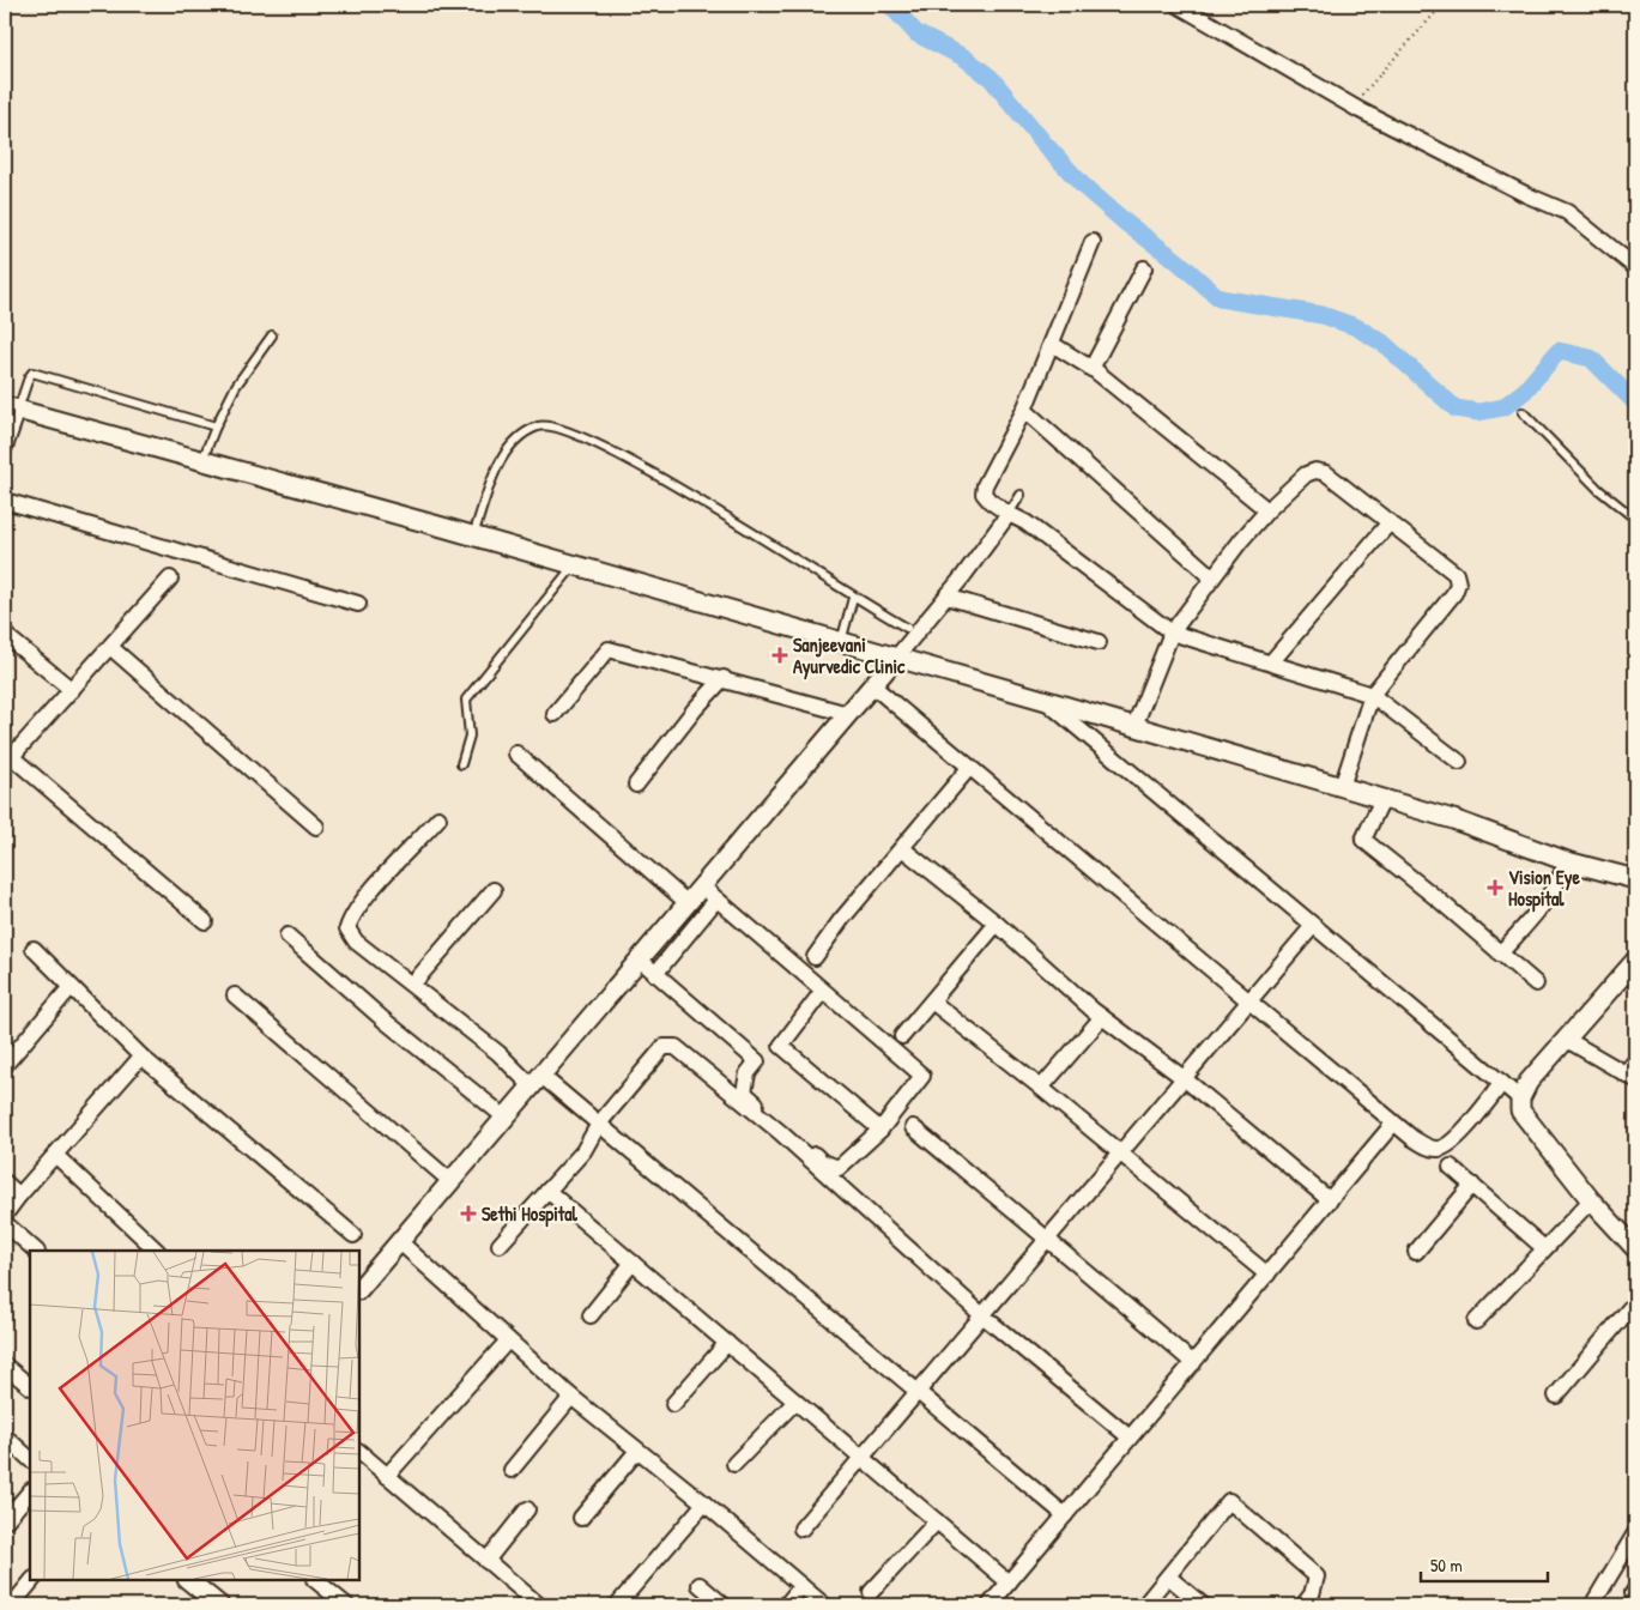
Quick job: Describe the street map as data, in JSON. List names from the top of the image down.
{
  "places": {
    "health": ["Sanjeevani Ayurvedic Clinic", "Vision Eye Hospital", "Sethi Hospital"]
  },
  "scale_bar": "50 m"
}
